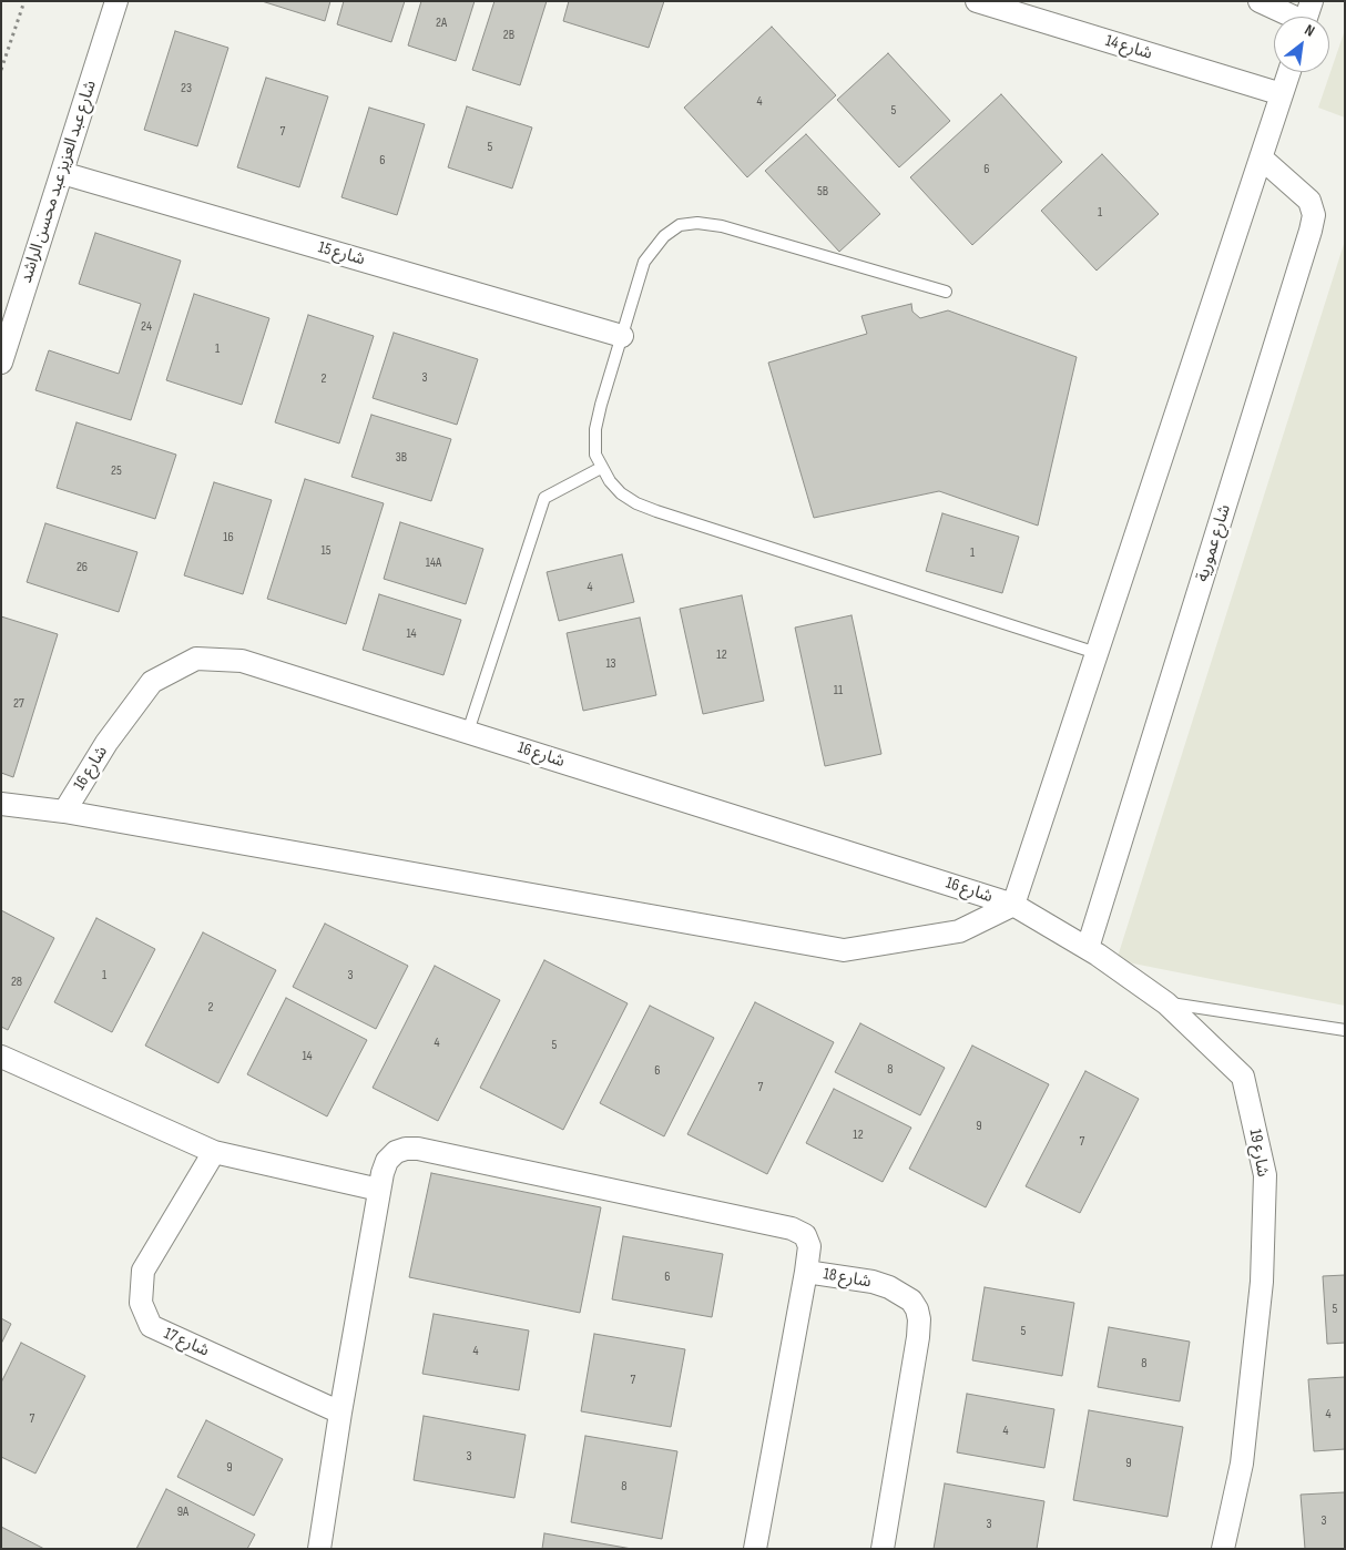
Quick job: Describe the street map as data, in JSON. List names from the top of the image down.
{
  "streets": {
    "street": [
      "شارع 14",
      "شارع عبد العزيز عبد محسن الراشد",
      "شارع 15",
      "شارع عمورية",
      "شارع 16",
      "شارع 19",
      "شارع 18",
      "شارع 17"
    ]
  },
  "crossings": [
    ["شارع عبد العزيز عبد محسن الراشد", "شارع 15"],
    ["شارع عمورية", "شارع 19"],
    ["شارع 16", "شارع 19"]
  ],
  "house_numbers": [
    "2A",
    "2B",
    "23",
    "4",
    "5",
    "7",
    "5",
    "6",
    "6",
    "5B",
    "1",
    "24",
    "1",
    "3",
    "2",
    "3B",
    "25",
    "16",
    "15",
    "1",
    "14A",
    "26",
    "4",
    "14",
    "12",
    "13",
    "11",
    "27",
    "1",
    "3",
    "28",
    "2",
    "4",
    "5",
    "14",
    "8",
    "6",
    "7",
    "9",
    "12",
    "7",
    "6",
    "5",
    "5",
    "4",
    "8",
    "7",
    "4",
    "7",
    "4",
    "3",
    "9",
    "9",
    "8",
    "9A",
    "3",
    "3"
  ],
  "north": "top right"
}
